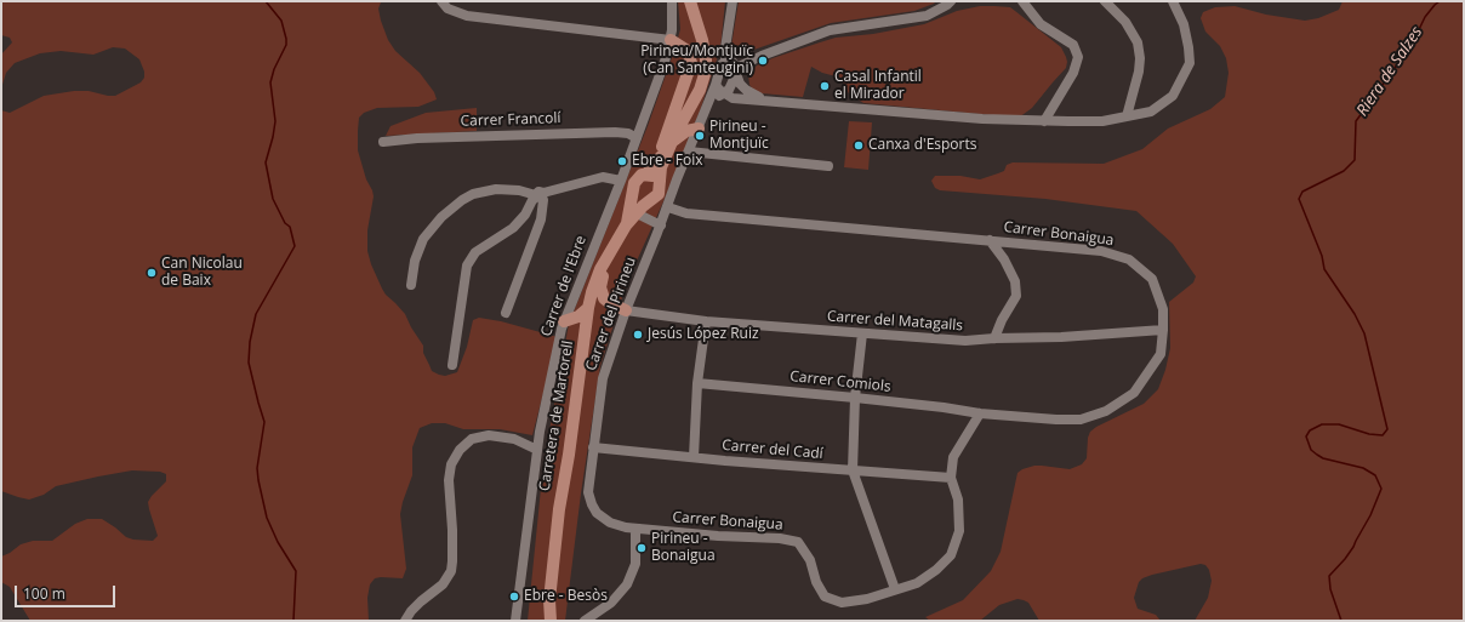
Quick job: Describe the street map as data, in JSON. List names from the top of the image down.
{
  "streets": {
    "main road": ["Carretera de Martorell"],
    "street": [
      "Carrer Francolí",
      "Carrer Bonaigua",
      "Carrer de l'Ebre",
      "Carrer del Pirineu",
      "Carrer del Matagalls",
      "Carrer Comiols",
      "Carrer del Cadí"
    ]
  },
  "crossings": [
    ["Carrer Francolí", "Carrer de l'Ebre"],
    ["Carrer Bonaigua", "Carrer del Pirineu"],
    ["Carrer Bonaigua", "Carrer del Matagalls"],
    ["Carrer Bonaigua", "Carrer Comiols"],
    ["Carrer Bonaigua", "Carrer del Cadí"],
    ["Carrer del Pirineu", "Carrer del Matagalls"],
    ["Carrer del Pirineu", "Carrer del Cadí"]
  ],
  "water": ["Riera de Salzes"],
  "places": [
    "Pirineu/Montjuïc (Can Santeugini)",
    "Casal Infantil el Mirador",
    "Pirineu - Montjuïc",
    "Canxa d'Esports",
    "Ebre - Foix",
    "Can Nicolau de Baix",
    "Jesús López Ruiz",
    "Pirineu - Bonaigua",
    "Ebre - Besòs"
  ],
  "scale_bar": "100 m"
}
